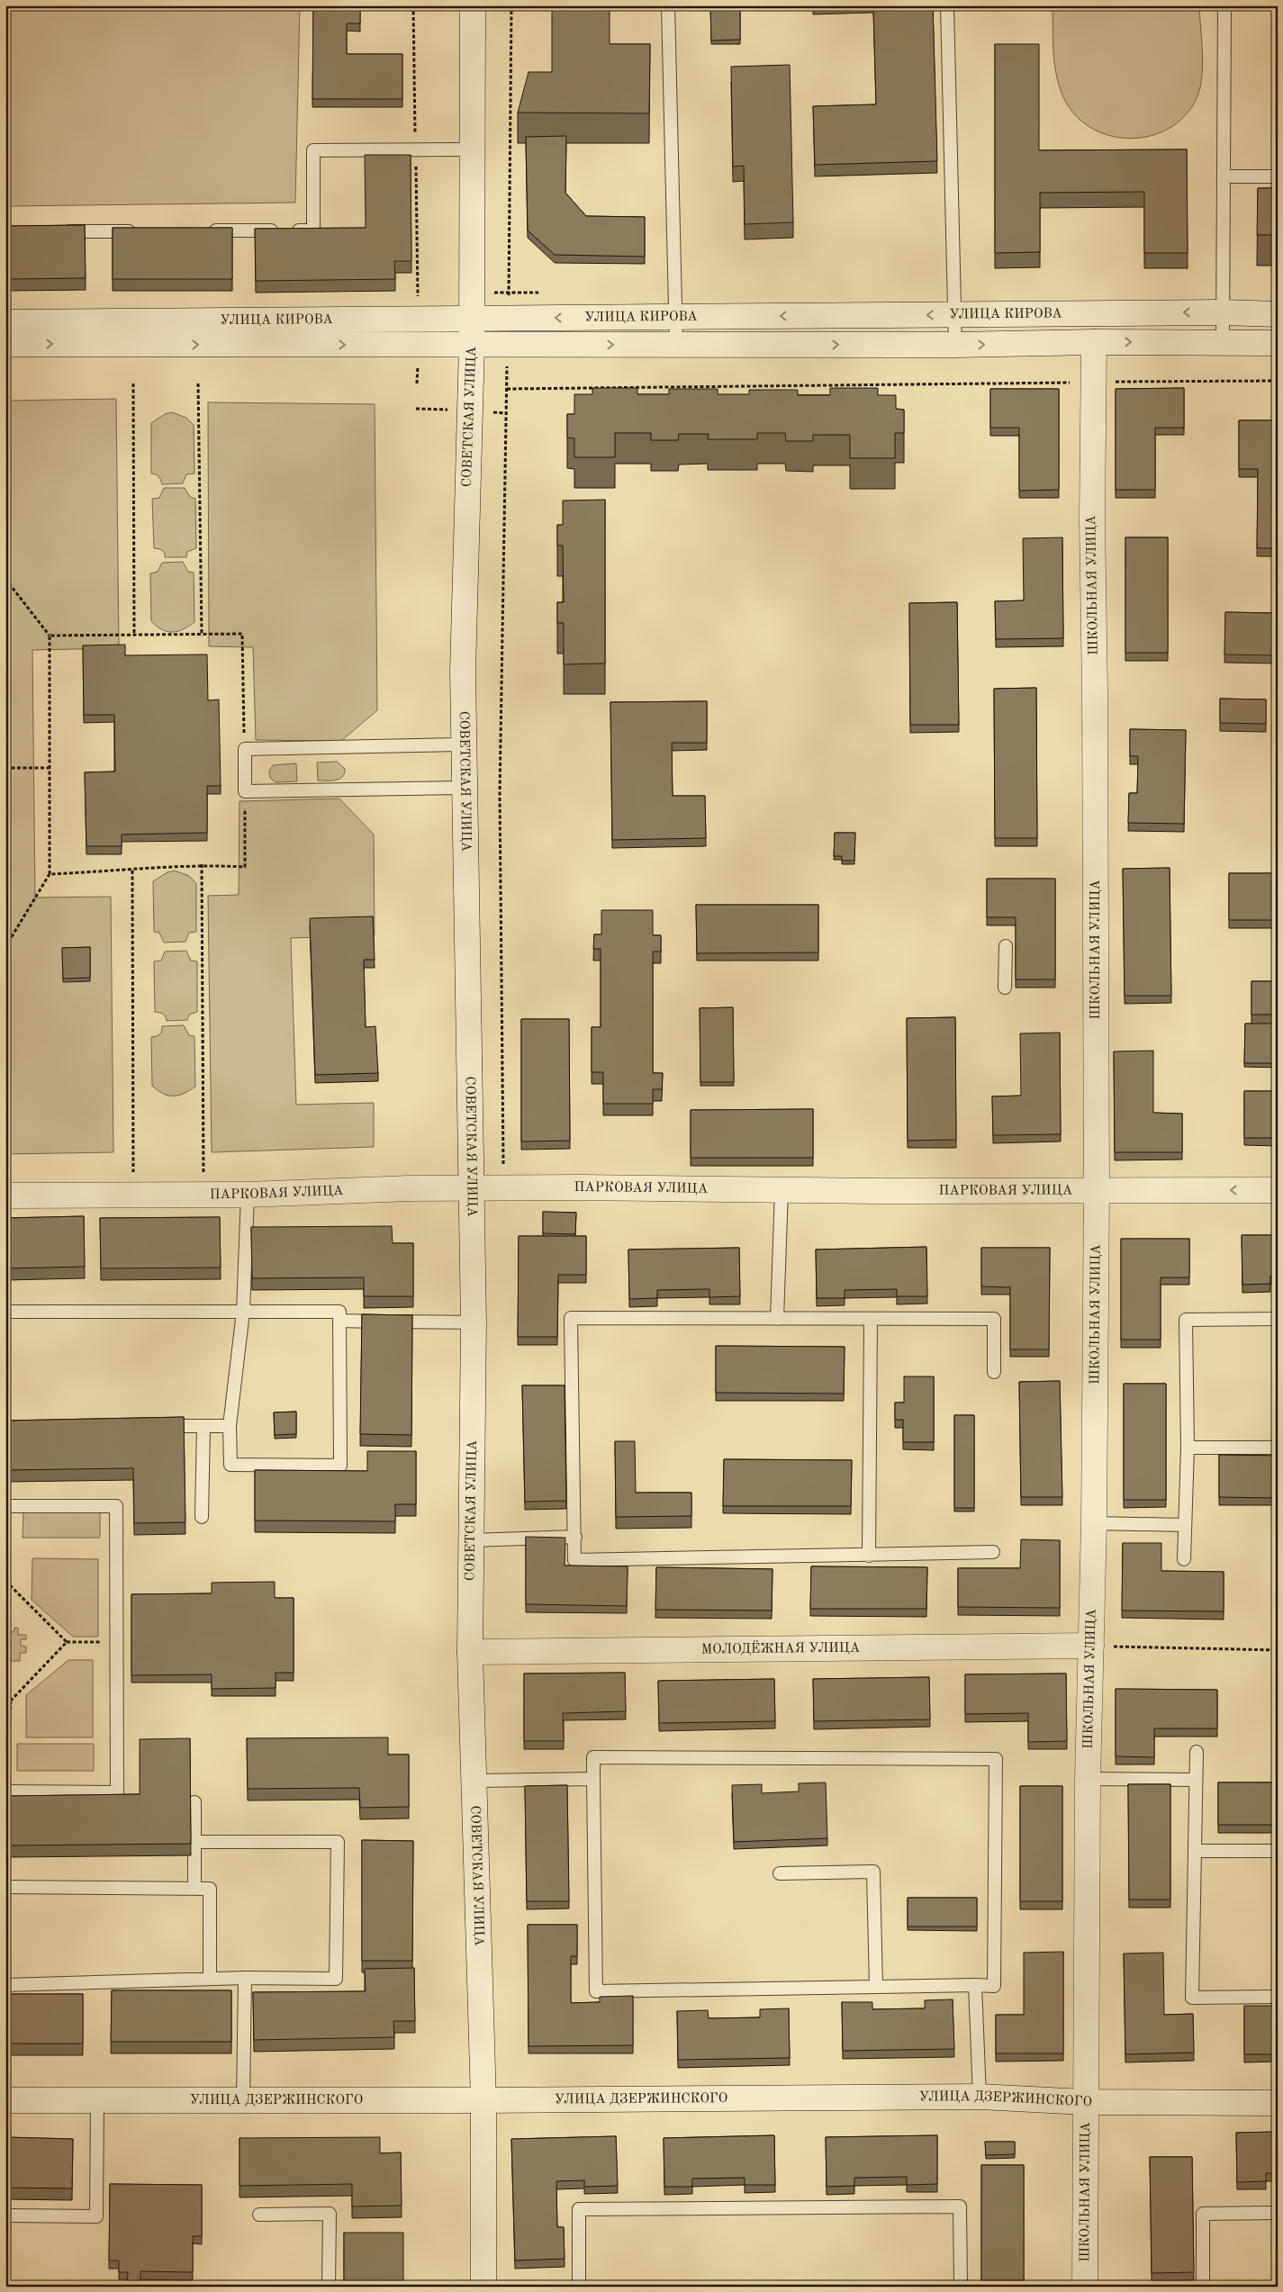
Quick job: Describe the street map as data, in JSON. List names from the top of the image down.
{
  "streets": {
    "street": [
      "УЛИЦА КИРОВА",
      "СОВЕТСКАЯ УЛИЦА",
      "ШКОЛЬНАЯ УЛИЦА",
      "ПАРКОВАЯ УЛИЦА",
      "МОЛОДЁЖНАЯ УЛИЦА",
      "УЛИЦА ДЗЕРЖИНСКОГО"
    ]
  },
  "crossings": [
    ["УЛИЦА КИРОВА", "СОВЕТСКАЯ УЛИЦА"],
    ["УЛИЦА КИРОВА", "ШКОЛЬНАЯ УЛИЦА"],
    ["СОВЕТСКАЯ УЛИЦА", "ПАРКОВАЯ УЛИЦА"],
    ["СОВЕТСКАЯ УЛИЦА", "МОЛОДЁЖНАЯ УЛИЦА"],
    ["СОВЕТСКАЯ УЛИЦА", "УЛИЦА ДЗЕРЖИНСКОГО"],
    ["ШКОЛЬНАЯ УЛИЦА", "ПАРКОВАЯ УЛИЦА"],
    ["ШКОЛЬНАЯ УЛИЦА", "МОЛОДЁЖНАЯ УЛИЦА"],
    ["ШКОЛЬНАЯ УЛИЦА", "УЛИЦА ДЗЕРЖИНСКОГО"]
  ]
}
